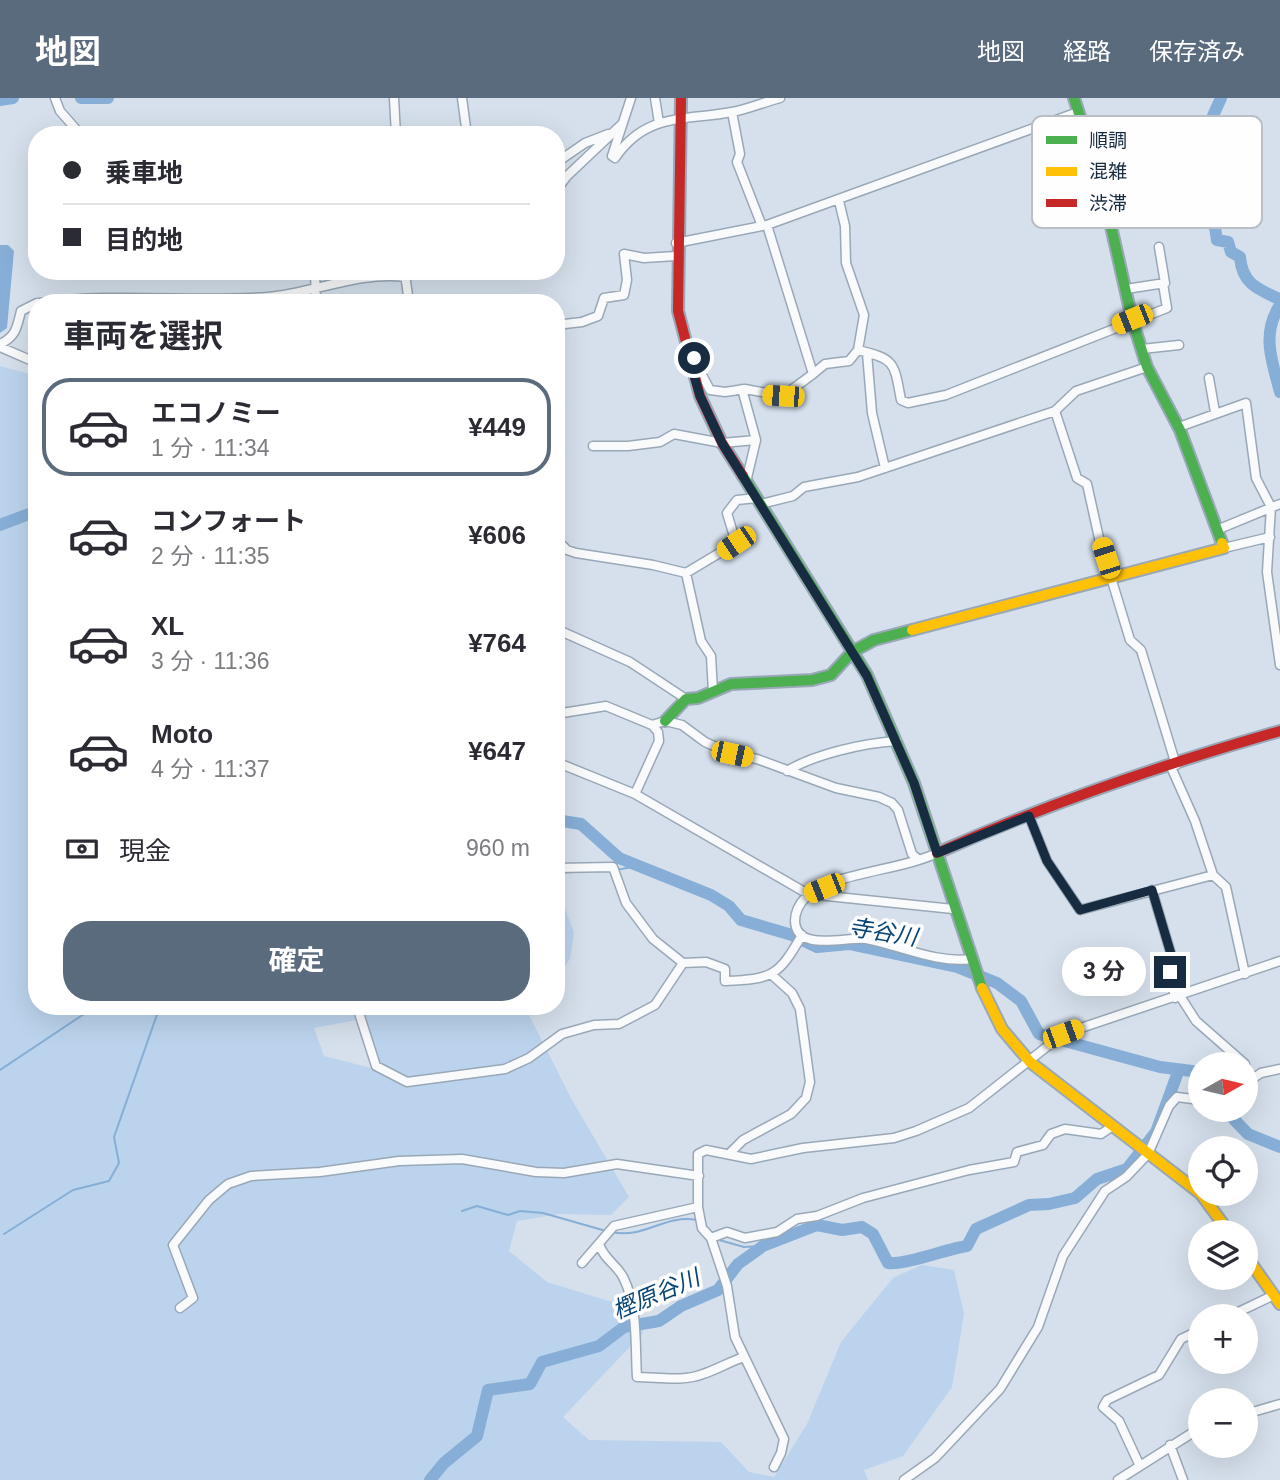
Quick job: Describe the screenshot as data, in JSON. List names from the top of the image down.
{
  "water": ["寺谷川", "樫原谷川"],
  "legend": ["順調", "混雑", "渋滞"],
  "north": "right",
  "page": {
    "header": "地図",
    "nav": ["地図", "経路", "保存済み"],
    "banner": ["乗車地", "目的地"],
    "heading": "車両を選択",
    "list": [
      {
        "name": "エコノミー",
        "note": "1 分 · 11:34",
        "value": "¥449"
      },
      {
        "name": "コンフォート",
        "note": "2 分 · 11:35",
        "value": "¥606"
      },
      {
        "name": "XL",
        "note": "3 分 · 11:36",
        "value": "¥764"
      },
      {
        "name": "Moto",
        "note": "4 分 · 11:37",
        "value": "¥647"
      }
    ],
    "pay": ["現金", "960 m"],
    "buttons": "確定",
    "bubble": "3 分",
    "map_buttons": ["+", "−"]
  }
}
